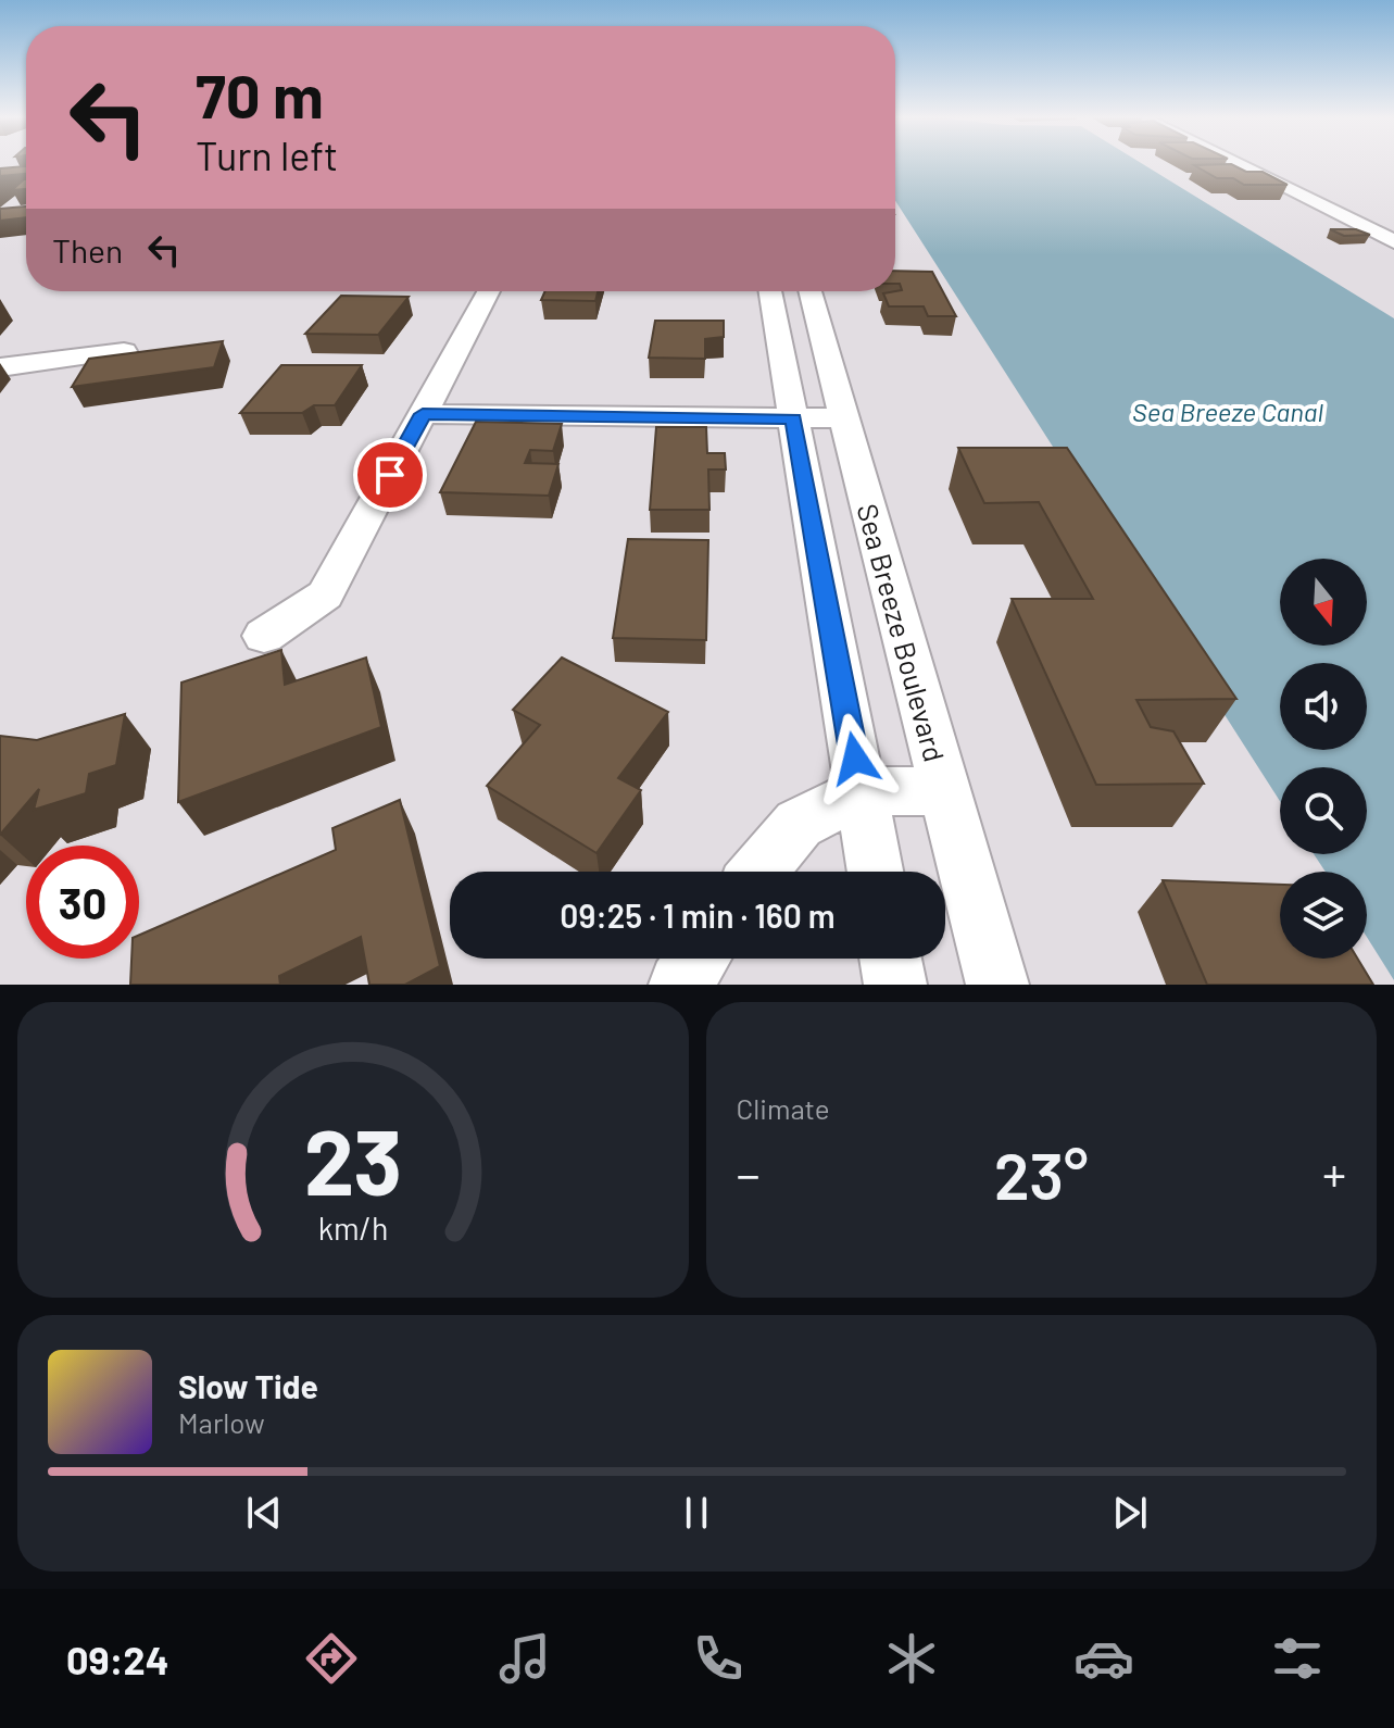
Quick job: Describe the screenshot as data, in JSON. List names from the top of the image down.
{
  "streets": {
    "street": ["Sea Breeze Boulevard"]
  },
  "water": ["Sea Breeze Canal"],
  "north": "bottom",
  "page": {
    "turn": ["70 m", "Turn left"],
    "then": "Then",
    "limit": "30",
    "trip": "09:25 · 1 min · 160 m",
    "tile": "Climate",
    "heat": ["−", "23°", "+"],
    "song": ["Slow Tide", "Marlow"],
    "tabs": "09:24",
    "gauge": ["23", "km/h"]
  }
}
